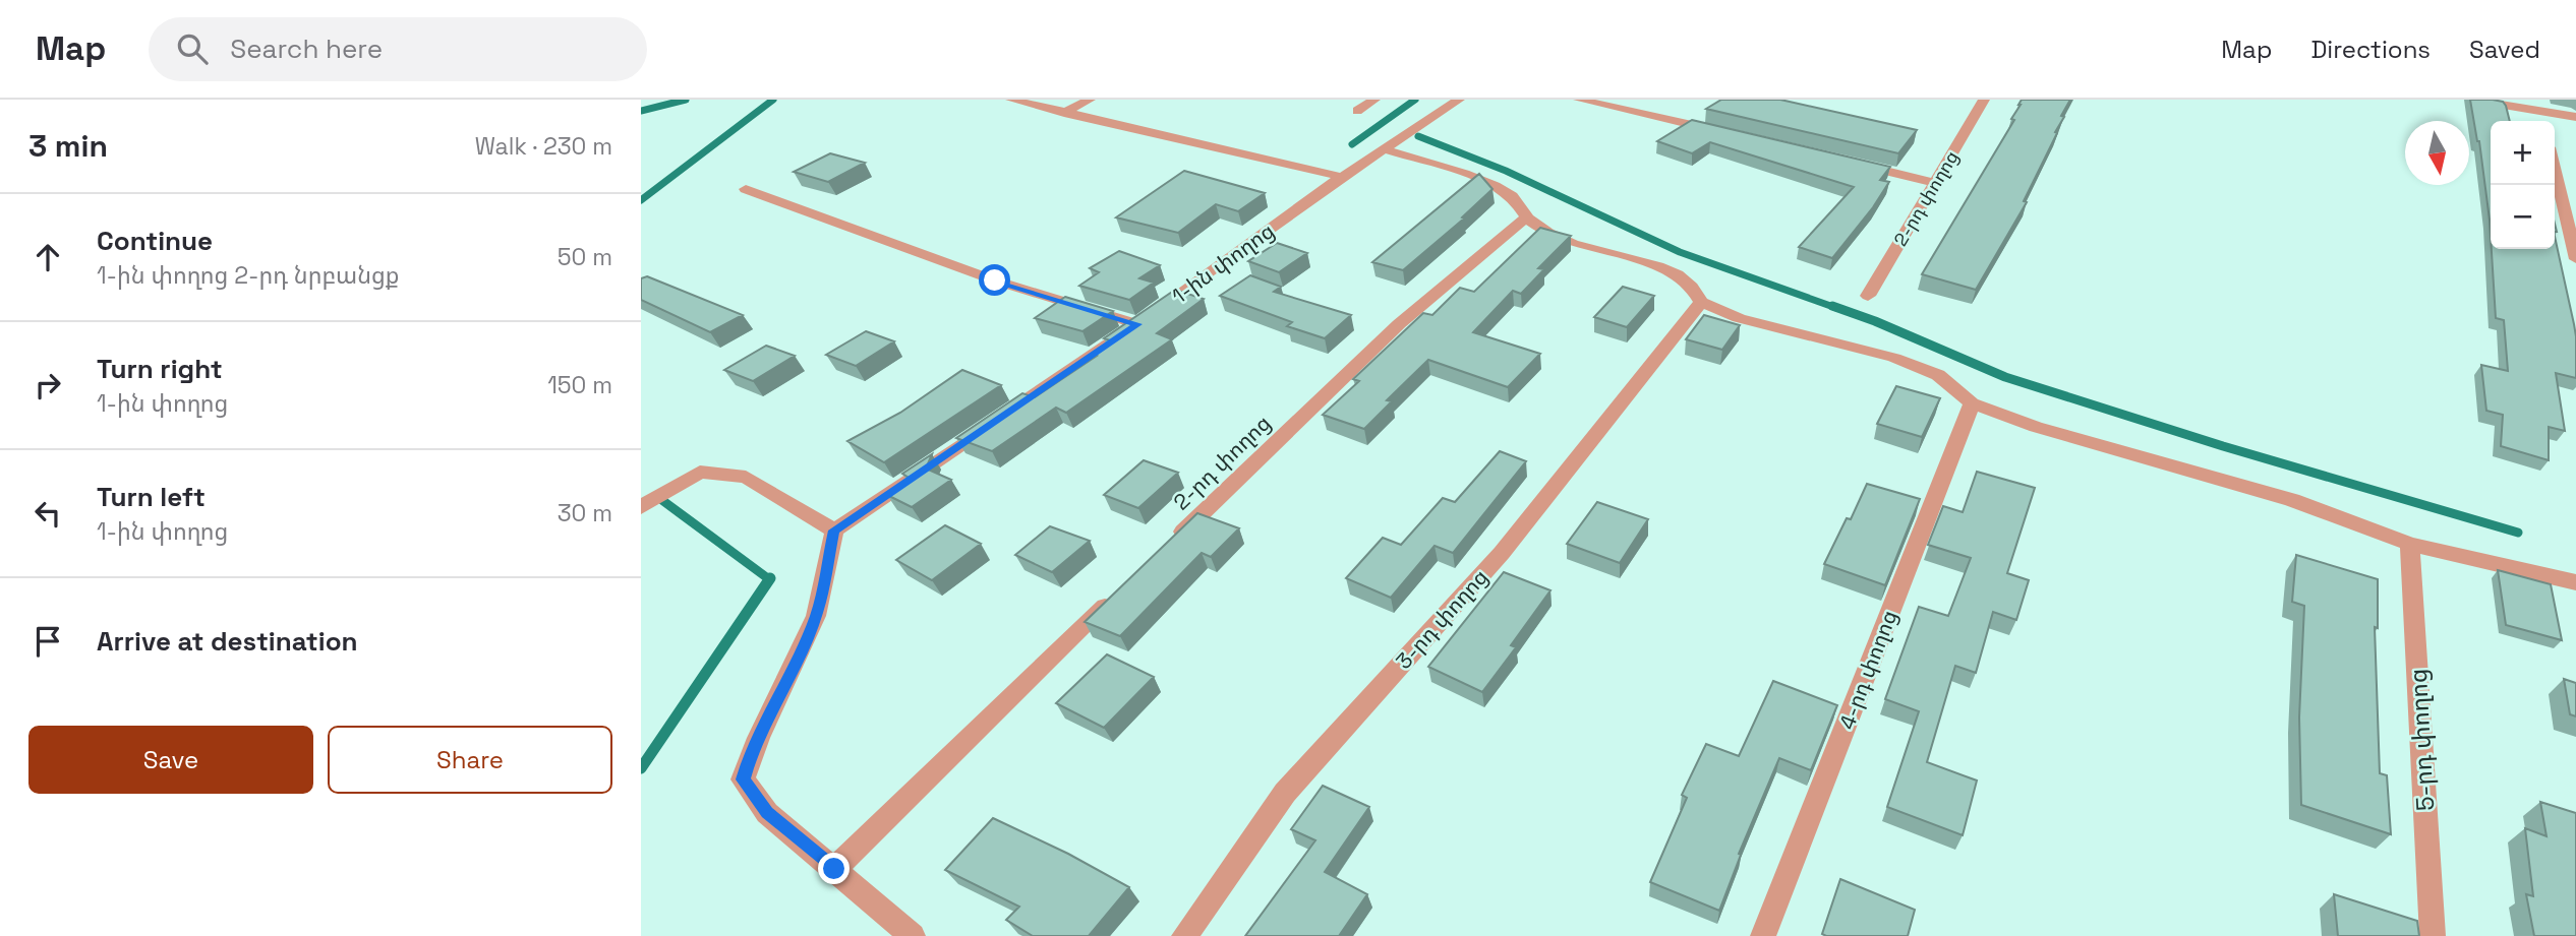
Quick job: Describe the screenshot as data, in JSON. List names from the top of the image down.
{
  "streets": {
    "street": [
      "2-րդ փողոց",
      "1-ին փողոց",
      "3-րդ փողոց",
      "4-րդ փողոց",
      "5-րդ փողոց"
    ]
  },
  "north": "bottom",
  "page": {
    "header": "Map",
    "search": "Search here",
    "nav": ["Map", "Directions", "Saved"],
    "heading": ["3 min", "Walk · 230 m"],
    "map_buttons": ["+", "−"],
    "list": [
      ["Continue", "1-ին փողոց 2-րդ նրբանցք", "50 m"],
      ["Turn right", "1-ին փողոց", "150 m"],
      ["Turn left", "1-ին փողոց", "30 m"],
      "Arrive at destination"
    ],
    "buttons": ["Save", "Share"]
  }
}
